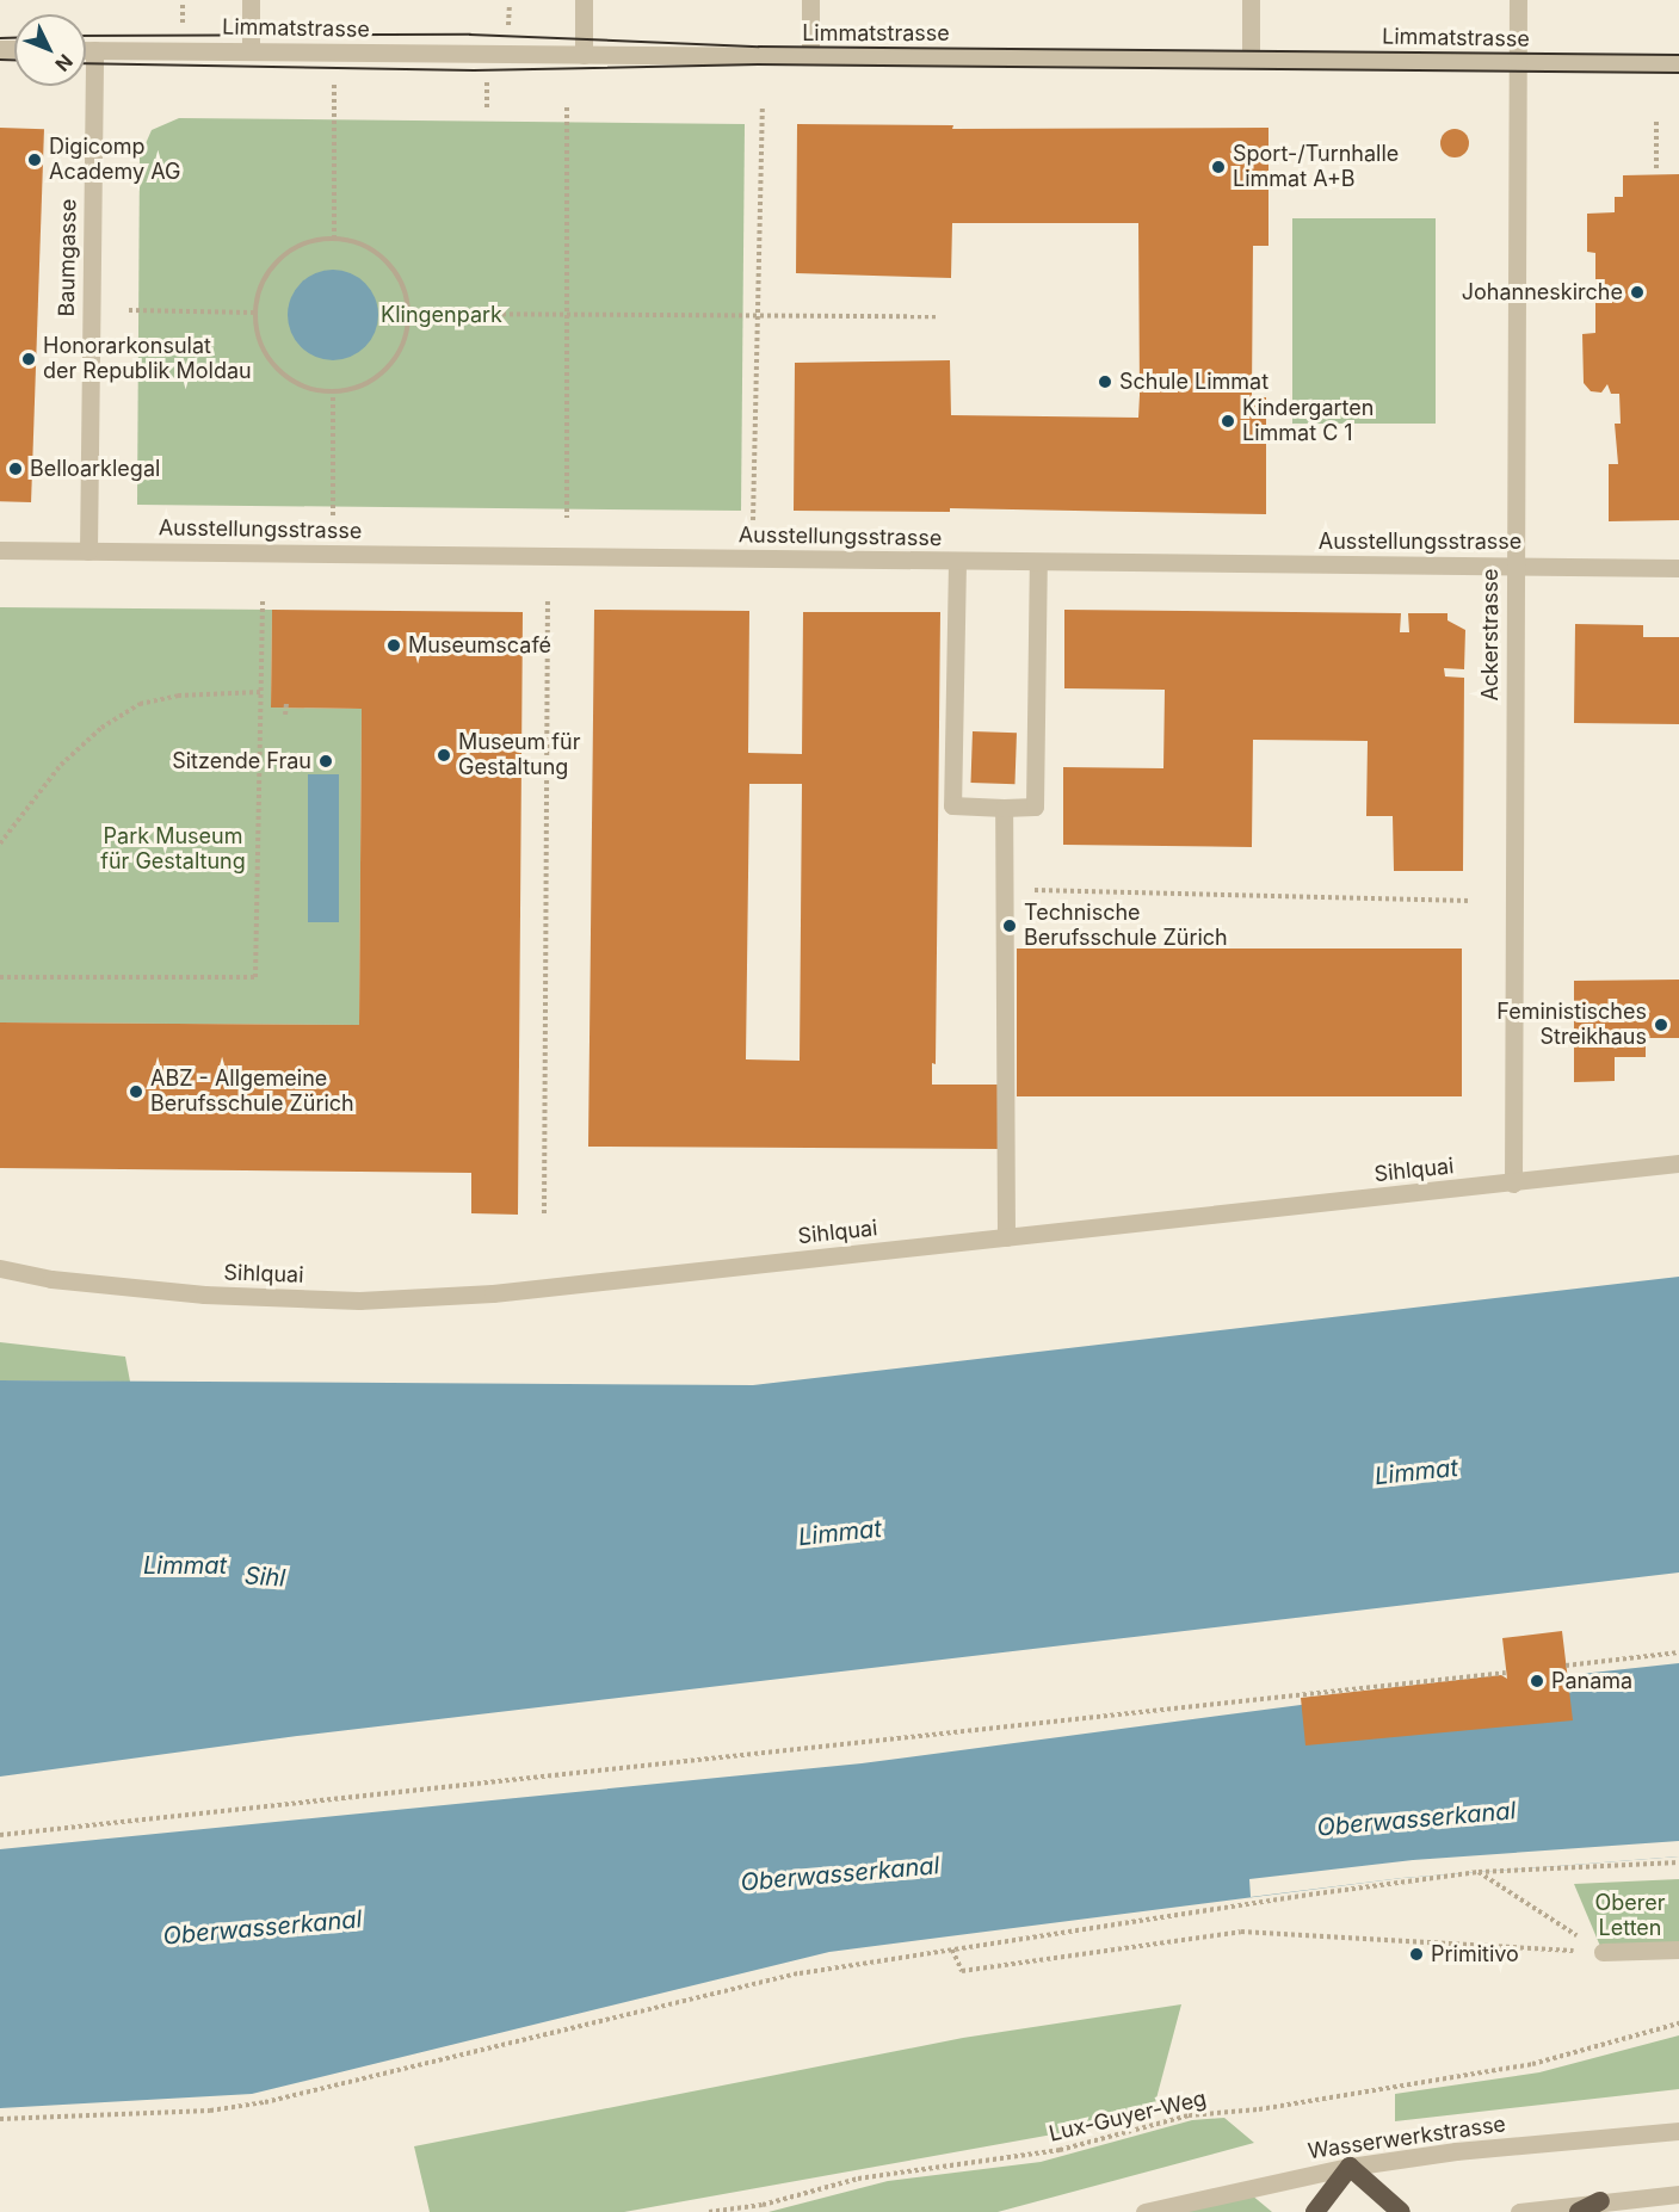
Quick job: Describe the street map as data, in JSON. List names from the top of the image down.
{
  "streets": {
    "street": [
      "Limmatstrasse",
      "Baumgasse",
      "Ausstellungsstrasse",
      "Ackerstrasse",
      "Sihlquai",
      "Wasserwerkstrasse"
    ],
    "path": ["Lux-Guyer-Weg"]
  },
  "crossings": [
    ["Limmatstrasse", "Baumgasse"],
    ["Limmatstrasse", "Ackerstrasse"],
    ["Baumgasse", "Ausstellungsstrasse"],
    ["Ausstellungsstrasse", "Ackerstrasse"],
    ["Ackerstrasse", "Sihlquai"]
  ],
  "water": ["Limmat", "Sihl", "Oberwasserkanal"],
  "parks": ["Klingenpark", "Park Museum für Gestaltung", "Oberer Letten"],
  "places": [
    "Digicomp Academy AG",
    "Sport-/Turnhalle Limmat A+B",
    "Johanneskirche",
    "Honorarkonsulat der Republik Moldau",
    "Schule Limmat",
    "Kindergarten Limmat C 1",
    "Belloarklegal",
    "Museumscafé",
    "Museum für Gestaltung",
    "Sitzende Frau",
    "Technische Berufsschule Zürich",
    "Feministisches Streikhaus",
    "ABZ - Allgemeine Berufsschule Zürich",
    "Panama",
    "Primitivo"
  ],
  "north": "bottom right"
}
